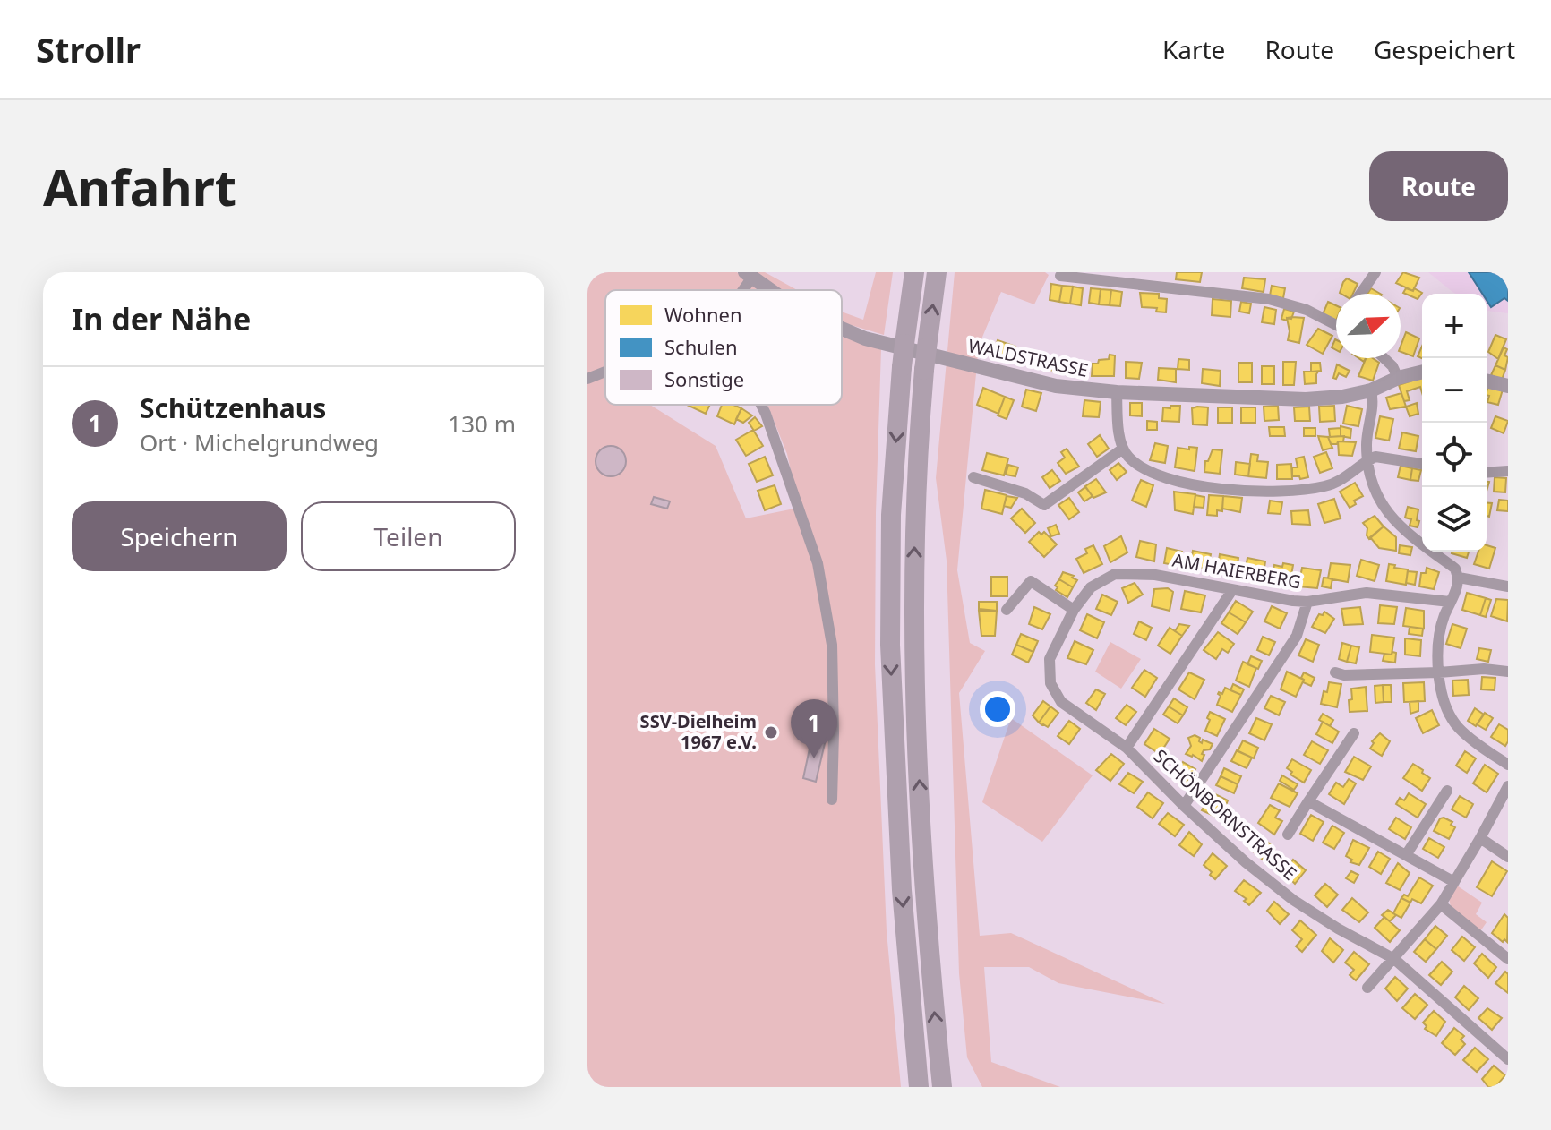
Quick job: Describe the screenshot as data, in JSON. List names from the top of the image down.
{
  "streets": {
    "street": ["WALDSTRASSE", "AM HAIERBERG", "SCHÖNBORNSTRASSE"]
  },
  "crossings": [
    ["AM HAIERBERG", "SCHÖNBORNSTRASSE"]
  ],
  "places": ["SSV-Dielheim 1967 e.V."],
  "legend": ["Wohnen", "Schulen", "Sonstige"],
  "north": "top right",
  "page": {
    "header": "Strollr",
    "nav": ["Karte", "Route", "Gespeichert"],
    "buttons": [
      "Route",
      ["Speichern", "Teilen"]
    ],
    "title": "Anfahrt",
    "heading": "In der Nähe",
    "map_buttons": ["+", "−"],
    "list": [
      {
        "mark": "1",
        "name": "Schützenhaus",
        "note": "Ort · Michelgrundweg",
        "value": "130 m"
      }
    ],
    "pins": "1"
  }
}
